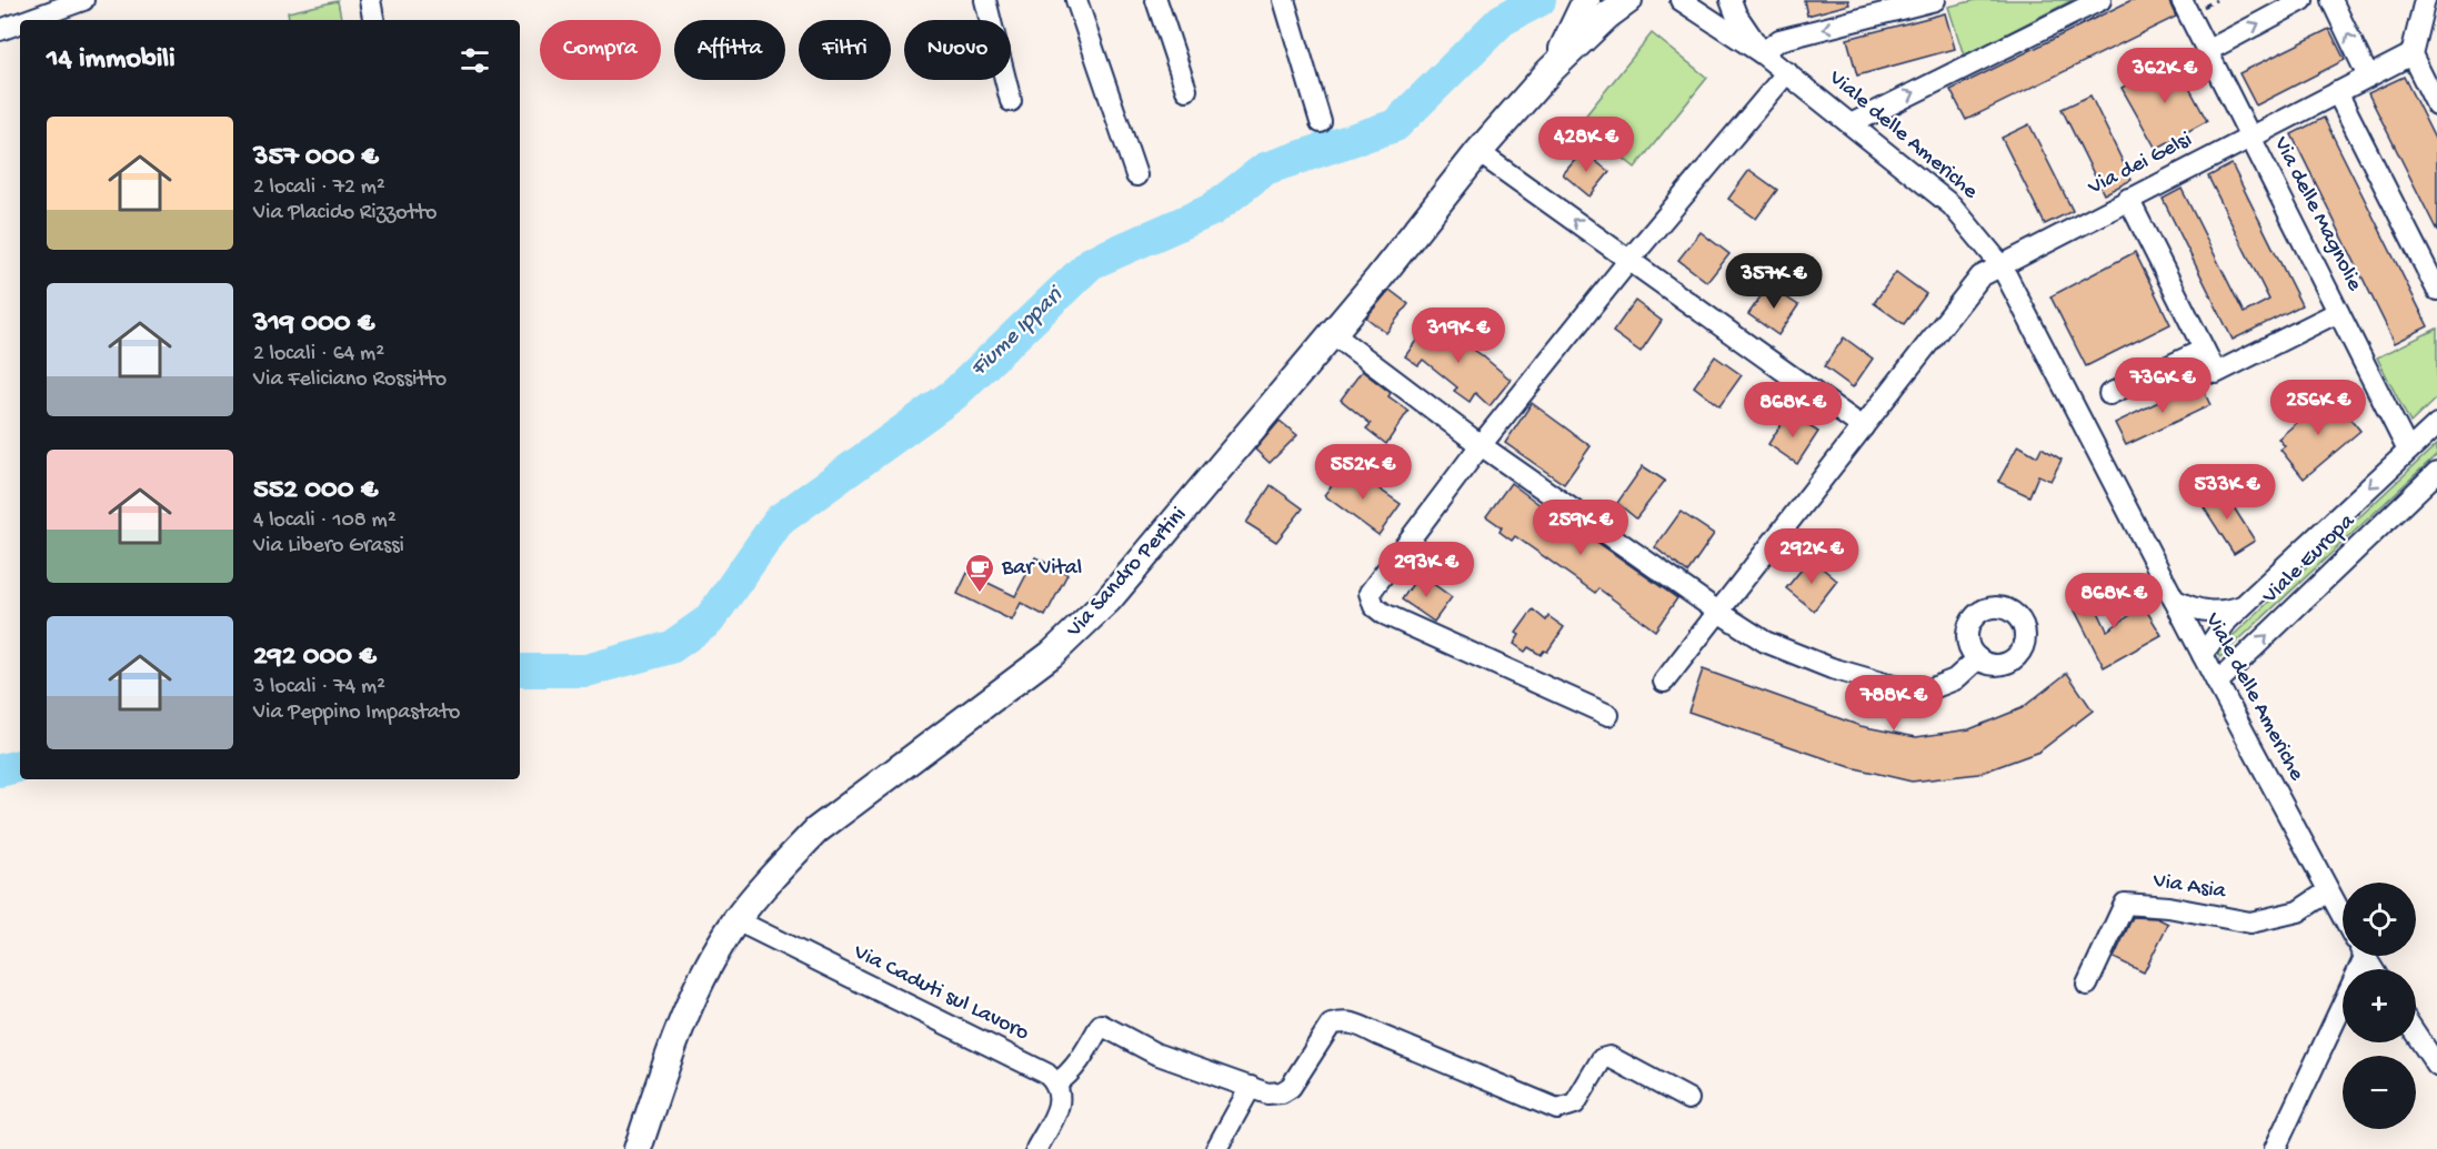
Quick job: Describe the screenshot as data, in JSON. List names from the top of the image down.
{
  "streets": {
    "main road": ["Via Sandro Pertini"],
    "street": [
      "Viale delle Americhe",
      "Via dei Gelsi",
      "Via delle Magnolie",
      "Viale Europa",
      "Via Asia",
      "Via Caduti sul Lavoro"
    ]
  },
  "crossings": [
    ["Viale delle Americhe", "Via dei Gelsi"],
    ["Viale delle Americhe", "Viale Europa"],
    ["Viale delle Americhe", "Via Asia"],
    ["Via dei Gelsi", "Via delle Magnolie"],
    ["Via delle Magnolie", "Viale Europa"],
    ["Via Sandro Pertini", "Via Caduti sul Lavoro"]
  ],
  "water": ["Fiume Ippari"],
  "places": {
    "cafe": ["Bar Vital"]
  },
  "page": {
    "chip": [
      "Compra",
      "Affitta",
      "Filtri",
      "Nuovo"
    ],
    "heading": "14 immobili",
    "price": [
      "362K €",
      "428K €",
      "357K €",
      "319K €",
      "736K €",
      "256K €",
      "868K €",
      "552K €",
      "533K €",
      "259K €",
      "292K €",
      "293K €",
      "868K €",
      "788K €"
    ],
    "list": [
      {
        "name": "357 000 €",
        "note": "2 locali · 72 m² · Via Placido Rizzotto"
      },
      {
        "name": "319 000 €",
        "note": "2 locali · 64 m² · Via Feliciano Rossitto"
      },
      {
        "name": "552 000 €",
        "note": "4 locali · 108 m² · Via Libero Grassi"
      },
      {
        "name": "292 000 €",
        "note": "3 locali · 74 m² · Via Peppino Impastato"
      }
    ],
    "map_buttons": ["+", "−"]
  }
}
